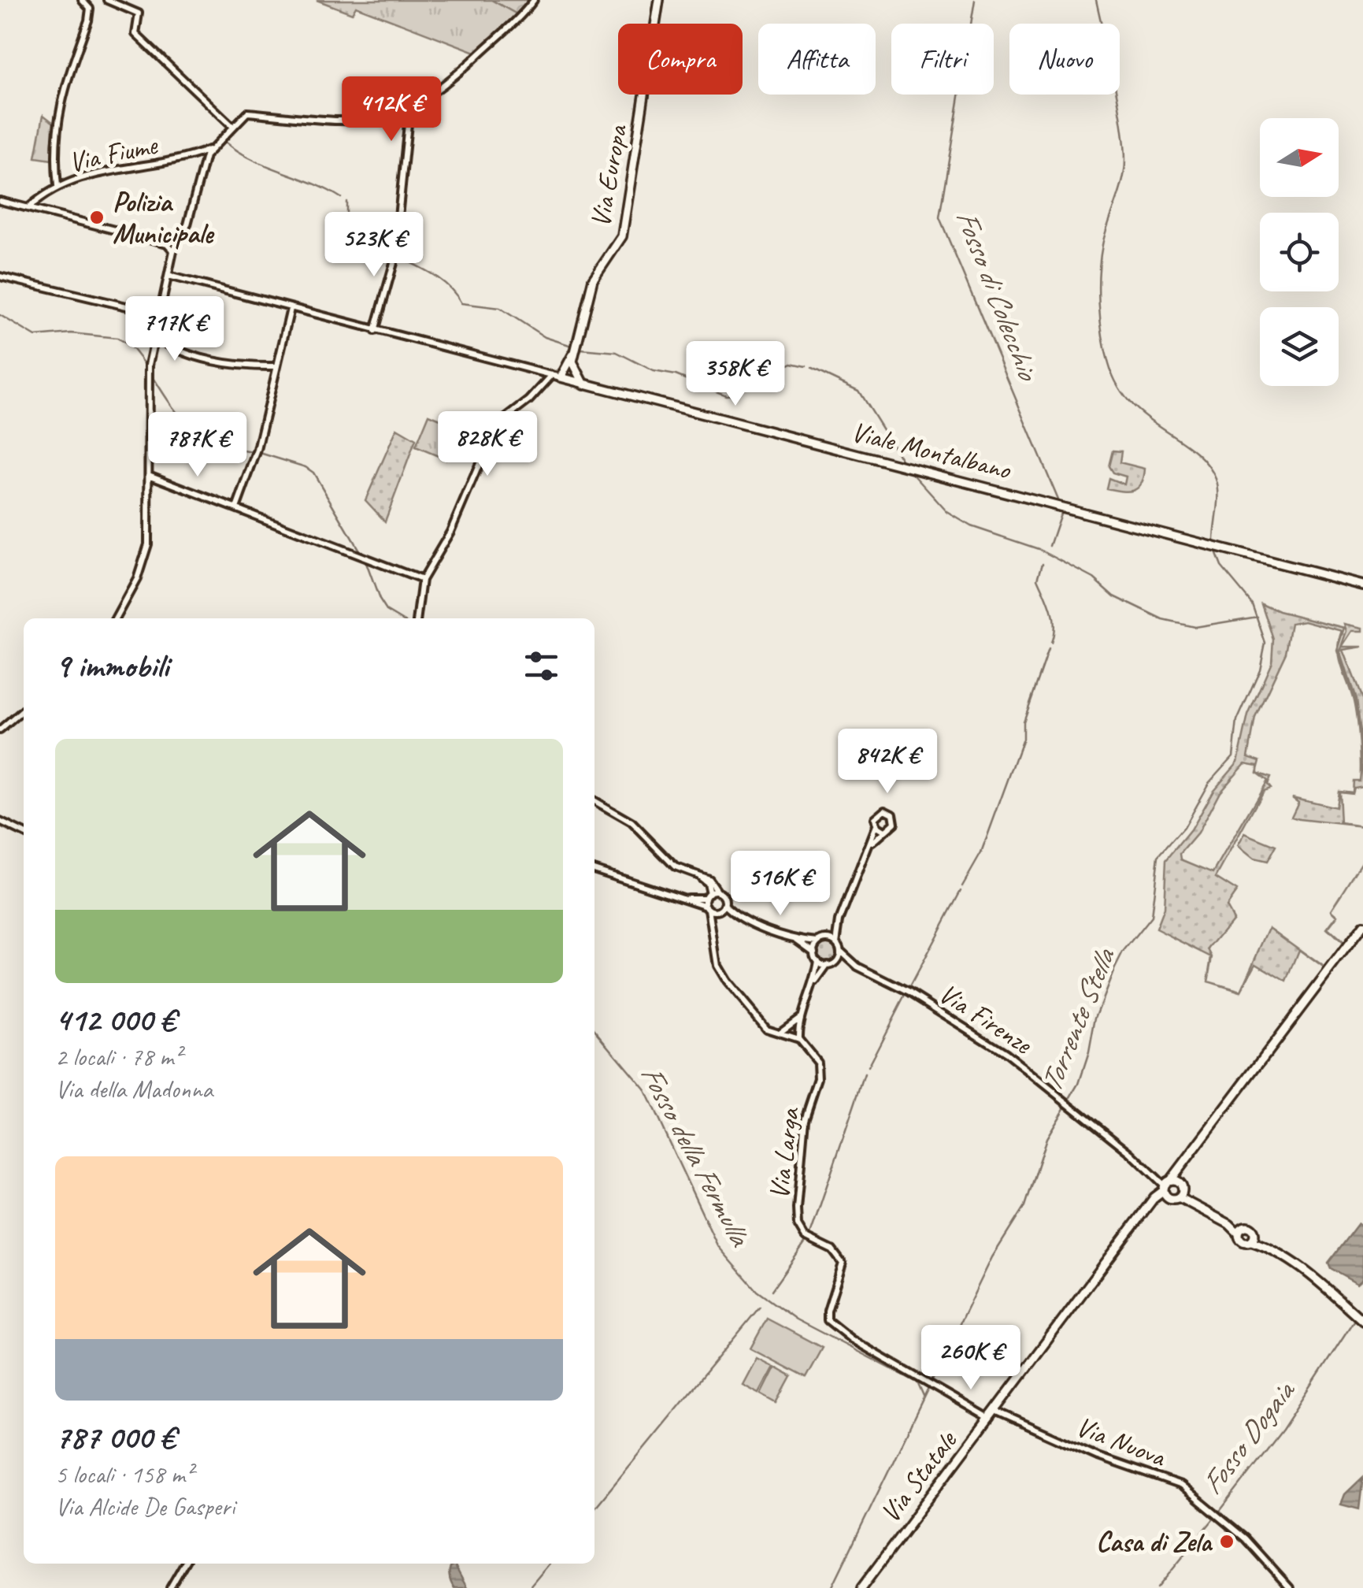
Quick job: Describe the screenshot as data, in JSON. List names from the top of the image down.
{
  "streets": {
    "main road": ["Via Europa", "Viale Montalbano", "Via Statale"],
    "street": [
      "Via Fiume",
      "Via Firenze",
      "Via Larga",
      "Via Nuova"
    ]
  },
  "crossings": [
    ["Via Firenze", "Via Statale"],
    ["Via Larga", "Via Statale"],
    ["Via Nuova", "Via Statale"]
  ],
  "water": [
    "Fosso di Colecchio",
    "Torrente Stella",
    "Fosso della Fermulla",
    "Fosso Dogaia"
  ],
  "places": ["Polizia Municipale", "Casa di Zela"],
  "north": "right",
  "page": {
    "chip": [
      "Compra",
      "Affitta",
      "Filtri",
      "Nuovo"
    ],
    "price": [
      "412K €",
      "523K €",
      "717K €",
      "358K €",
      "828K €",
      "787K €",
      "842K €",
      "516K €",
      "260K €"
    ],
    "heading": "9 immobili",
    "list": [
      {
        "name": "412 000 €",
        "note": "2 locali · 78 m² · Via della Madonna"
      },
      {
        "name": "787 000 €",
        "note": "5 locali · 158 m² · Via Alcide De Gasperi"
      }
    ]
  }
}
